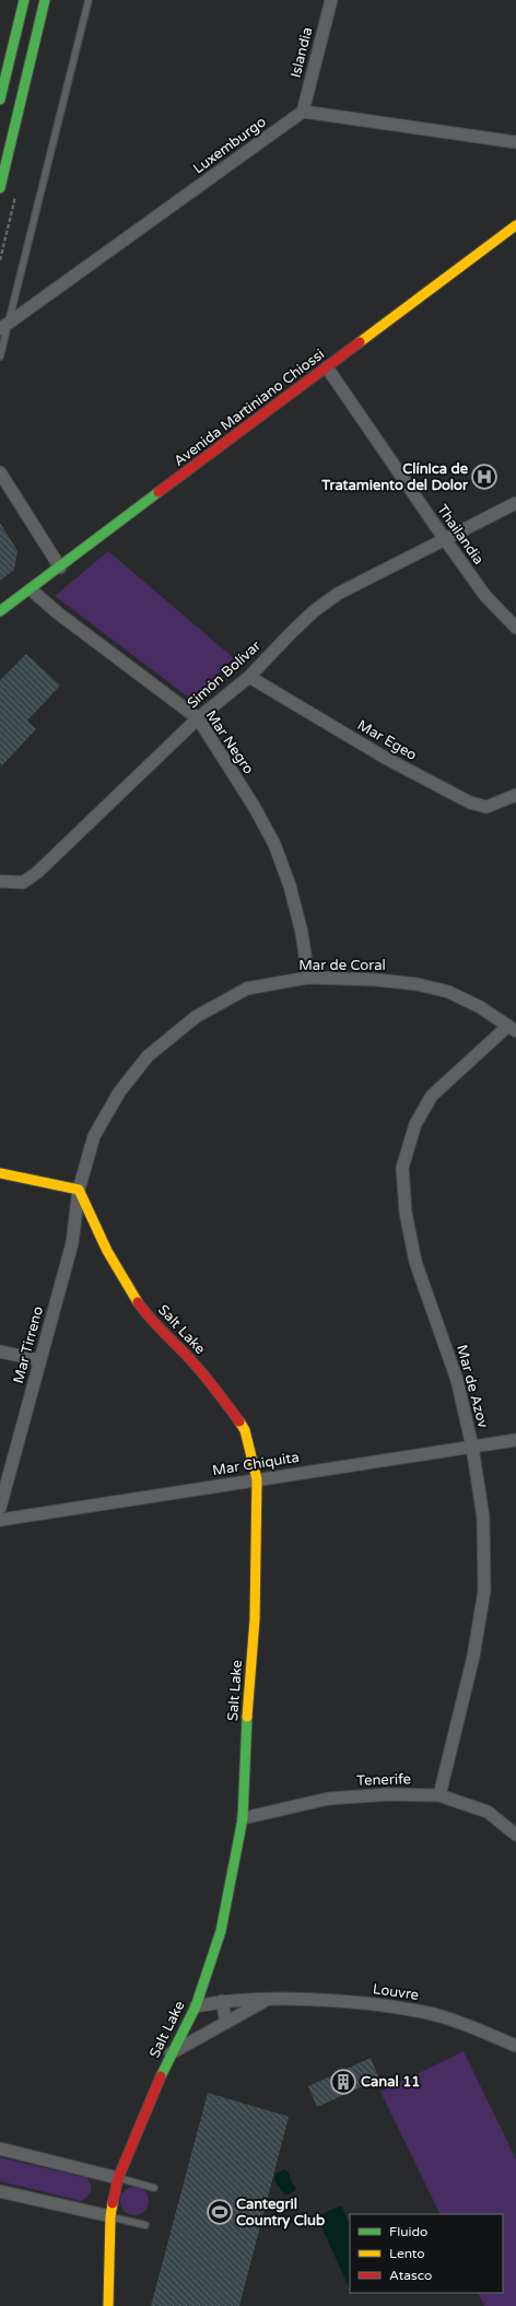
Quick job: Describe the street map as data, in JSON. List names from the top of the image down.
{
  "streets": {
    "street": [
      "Islandia",
      "Luxemburgo",
      "Avenida Martiniano Chiossi",
      "Thailandia",
      "Simón Bolívar",
      "Mar Egeo",
      "Mar Negro",
      "Mar de Coral",
      "Salt Lake",
      "Mar Tirreno",
      "Mar de Azov",
      "Mar Chiquita",
      "Tenerife",
      "Louvre"
    ]
  },
  "crossings": [
    ["Islandia", "Luxemburgo"],
    ["Avenida Martiniano Chiossi", "Thailandia"],
    ["Avenida Martiniano Chiossi", "Mar Negro"],
    ["Thailandia", "Simón Bolívar"],
    ["Simón Bolívar", "Mar Egeo"],
    ["Simón Bolívar", "Mar Negro"],
    ["Mar Negro", "Mar de Coral"],
    ["Mar de Coral", "Salt Lake"],
    ["Mar de Coral", "Mar Tirreno"],
    ["Mar de Coral", "Mar de Azov"],
    ["Salt Lake", "Mar Tirreno"],
    ["Salt Lake", "Mar Chiquita"],
    ["Salt Lake", "Tenerife"],
    ["Salt Lake", "Louvre"],
    ["Mar de Azov", "Mar Chiquita"],
    ["Mar de Azov", "Tenerife"]
  ],
  "places": {
    "hospital": ["Clínica de Tratamiento del Dolor"],
    "building": ["Canal 11"],
    "sports": ["Cantegril Country Club"]
  },
  "legend": ["Fluido", "Lento", "Atasco"]
}
